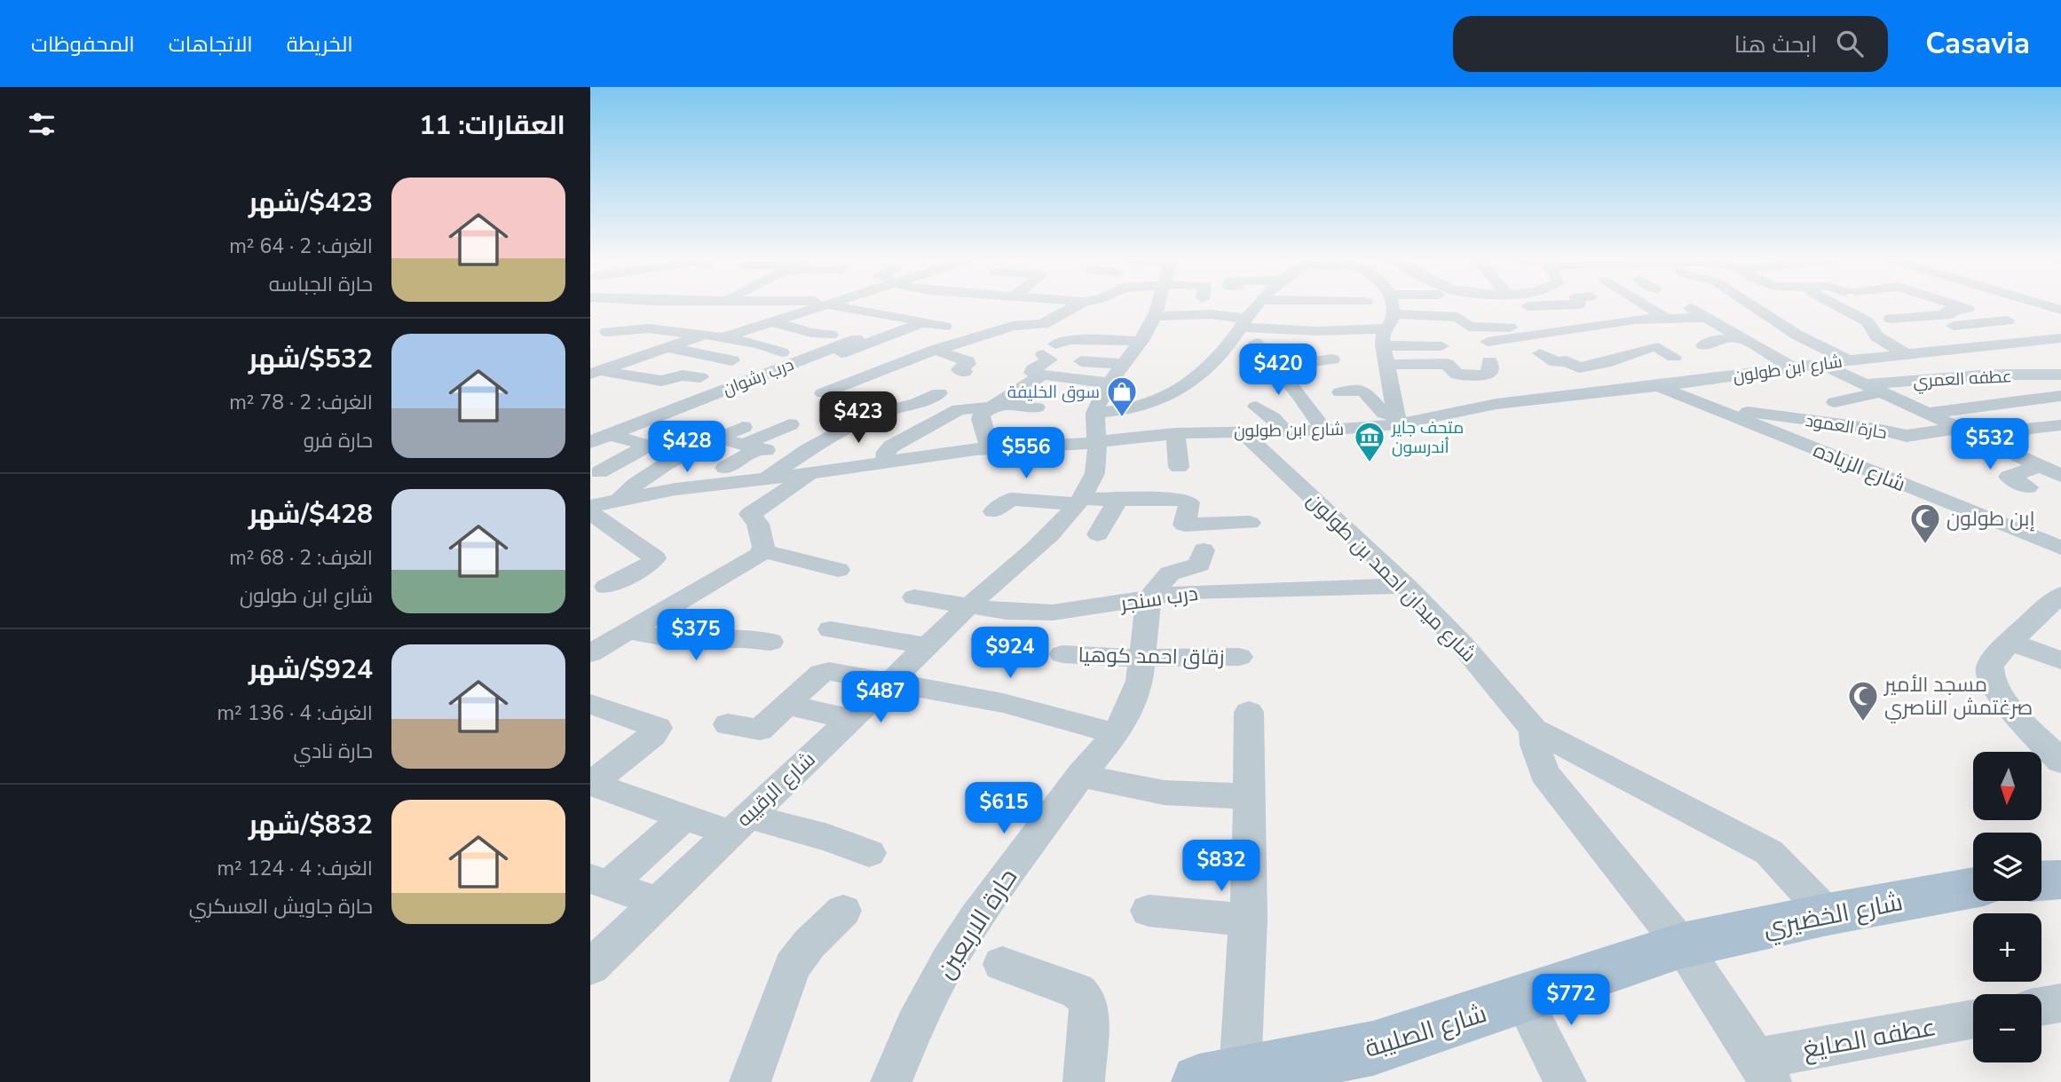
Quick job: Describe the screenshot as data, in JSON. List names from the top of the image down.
{
  "streets": {
    "main road": ["شارع الخضيري", "شارع الصليبة"],
    "street": [
      "شارع ابن طولون",
      "درب رشوان",
      "عطفه العمري",
      "حارة العمود",
      "شارع الزياده",
      "شارع ميدان احمد بن طولون",
      "درب سنجر",
      "زقاق احمد كوهيا",
      "شارع الرقيبه",
      "حارة الاربعين",
      "عطفه الصايغ"
    ]
  },
  "crossings": [
    ["شارع ابن طولون", "شارع الزياده"],
    ["شارع ابن طولون", "شارع ميدان احمد بن طولون"],
    ["شارع ابن طولون", "شارع الرقيبه"],
    ["حارة العمود", "شارع الزياده"],
    ["شارع ميدان احمد بن طولون", "درب سنجر"],
    ["شارع ميدان احمد بن طولون", "شارع الخضيري"],
    ["شارع ميدان احمد بن طولون", "شارع الصليبة"],
    ["شارع ميدان احمد بن طولون", "عطفه الصايغ"],
    ["درب سنجر", "شارع الرقيبه"],
    ["درب سنجر", "حارة الاربعين"],
    ["زقاق احمد كوهيا", "حارة الاربعين"],
    ["شارع الخضيري", "شارع الصليبة"]
  ],
  "places": {
    "shop": ["سوق الخليفة"],
    "museum": ["متحف جاير أندرسون"],
    "mosque": ["إبن طولون", "مسجد الأمير صرغتمش الناصري"]
  },
  "north": "bottom",
  "page": {
    "header": "Casavia",
    "search": "ابحث هنا",
    "nav": ["الخريطة", "الاتجاهات", "المحفوظات"],
    "heading": "العقارات: 11",
    "list": [
      {
        "name": "$423/شهر",
        "note": "الغرف: 2 · 64 m² · حارة الجباسه"
      },
      {
        "name": "$532/شهر",
        "note": "الغرف: 2 · 78 m² · حارة فرو"
      },
      {
        "name": "$428/شهر",
        "note": "الغرف: 2 · 68 m² · شارع ابن طولون"
      },
      {
        "name": "$924/شهر",
        "note": "الغرف: 4 · 136 m² · حارة نادي"
      },
      {
        "name": "$832/شهر",
        "note": "الغرف: 4 · 124 m² · حارة جاويش العسكري"
      }
    ],
    "price": [
      "$420",
      "$423",
      "$532",
      "$428",
      "$556",
      "$375",
      "$924",
      "$487",
      "$615",
      "$832",
      "$772"
    ],
    "map_buttons": ["+", "−"]
  }
}
